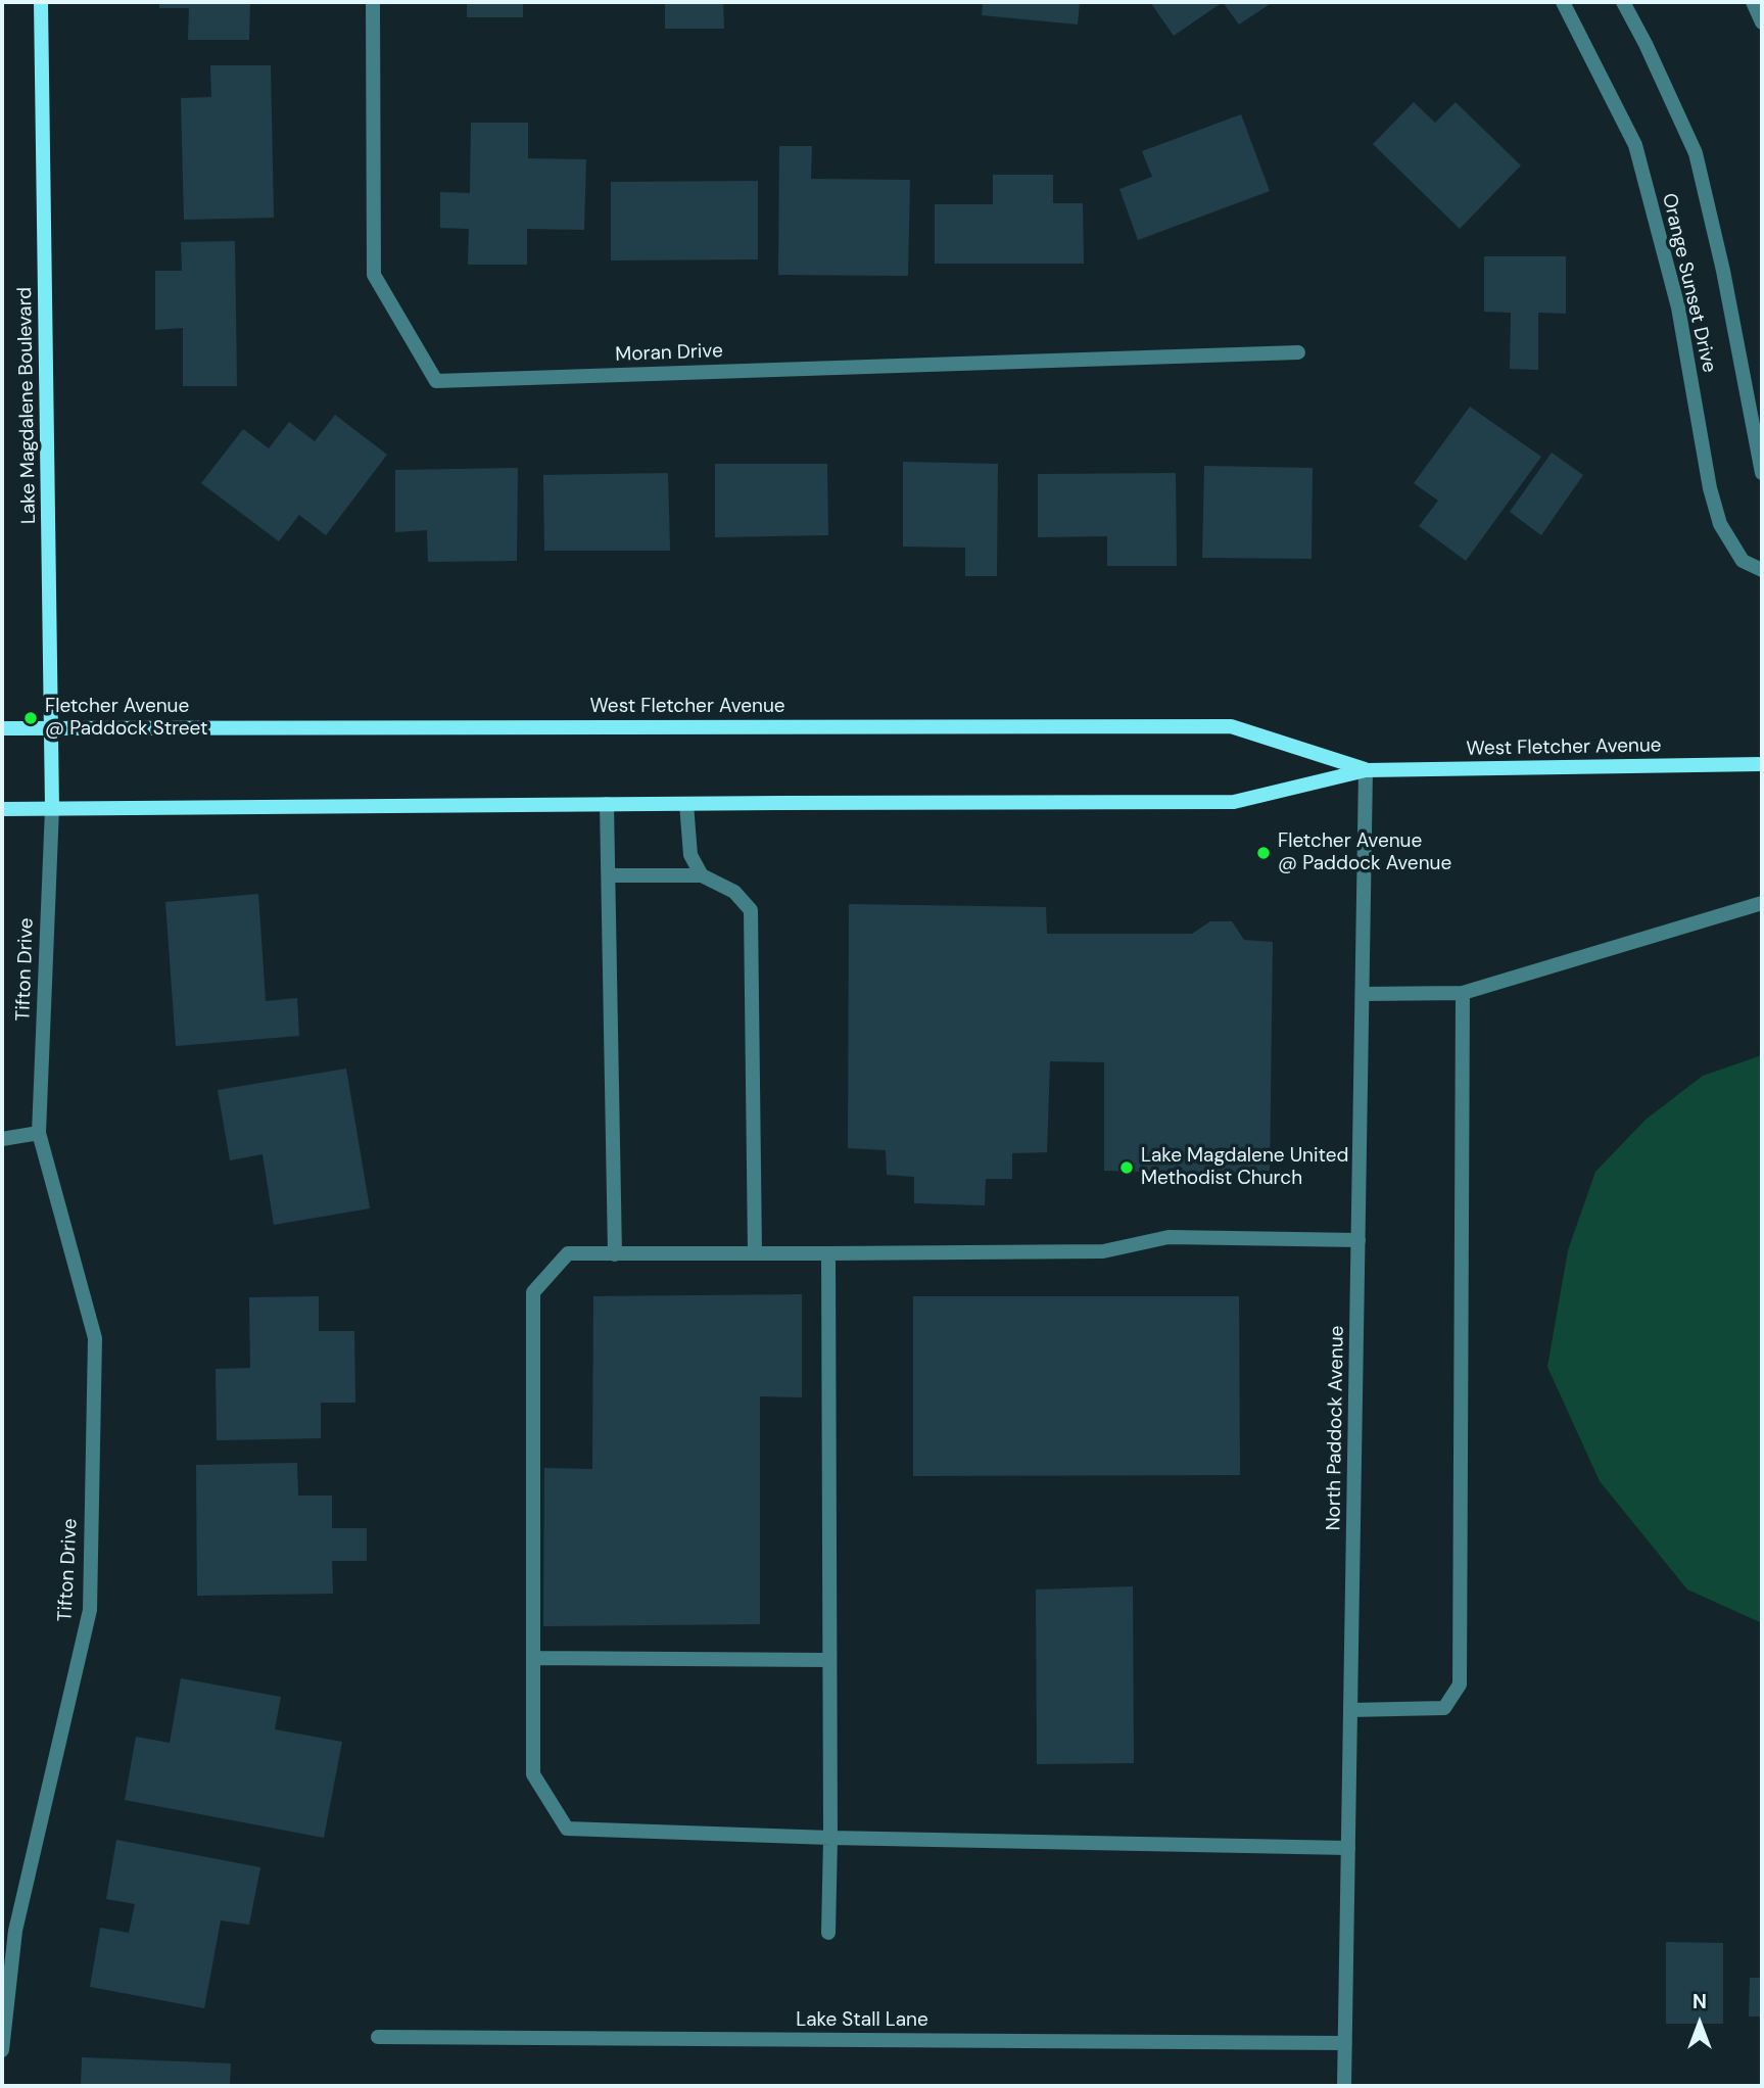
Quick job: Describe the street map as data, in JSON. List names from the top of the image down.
{
  "streets": {
    "main road": ["Lake Magdalene Boulevard", "West Fletcher Avenue"],
    "street": [
      "Orange Sunset Drive",
      "Moran Drive",
      "Tifton Drive",
      "North Paddock Avenue",
      "Lake Stall Lane"
    ]
  },
  "crossings": [
    ["Lake Magdalene Boulevard", "West Fletcher Avenue"],
    ["Lake Magdalene Boulevard", "Tifton Drive"],
    ["West Fletcher Avenue", "Tifton Drive"],
    ["West Fletcher Avenue", "North Paddock Avenue"],
    ["North Paddock Avenue", "Lake Stall Lane"]
  ],
  "places": ["Fletcher Avenue @ Paddock Street", "Fletcher Avenue @ Paddock Avenue", "Lake Magdalene United Methodist Church"],
  "north": "top"
}
